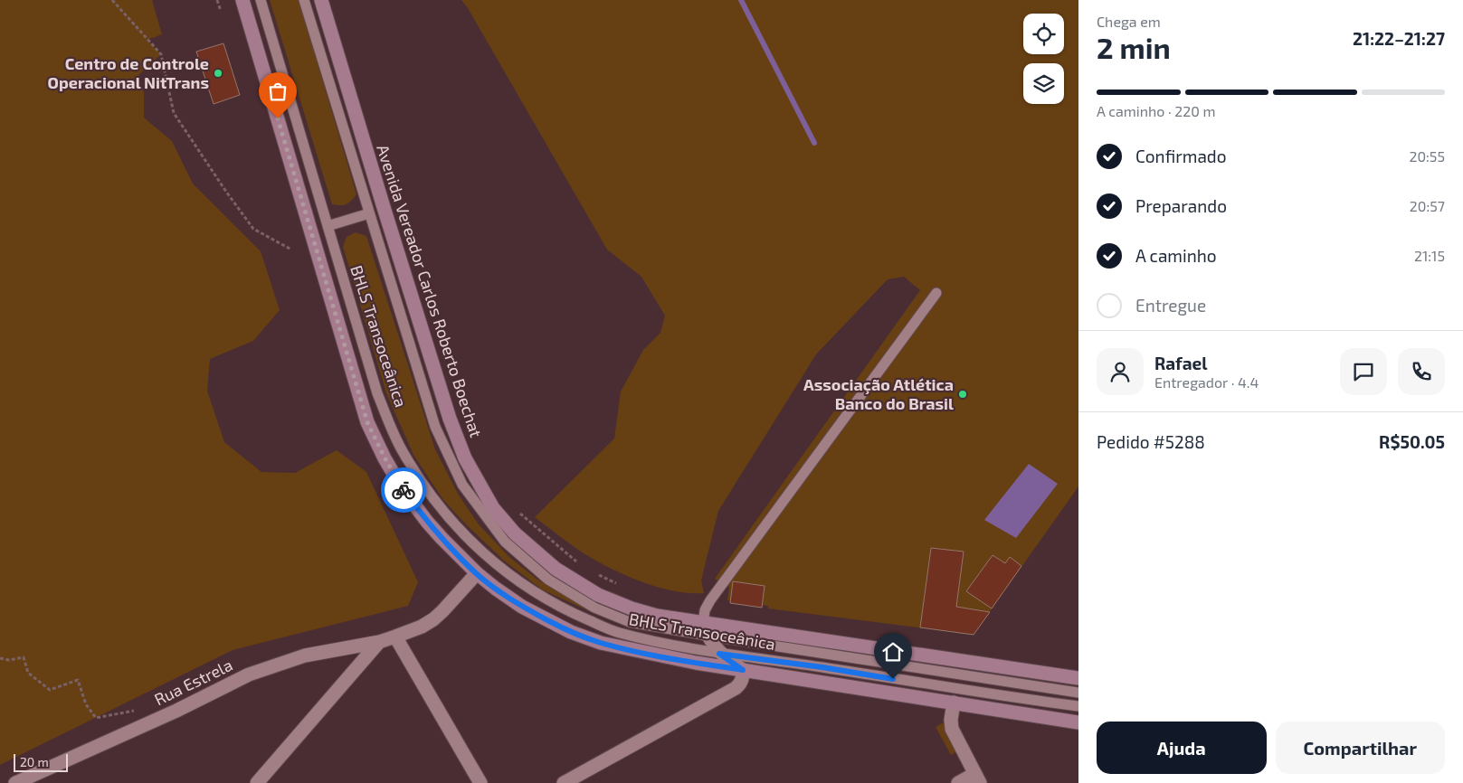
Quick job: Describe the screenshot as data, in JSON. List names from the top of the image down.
{
  "streets": {
    "main road": ["Avenida Vereador Carlos Roberto Boechat"],
    "street": ["Rua Estrela"],
    "lane": ["BHLS Transoceânica"]
  },
  "places": ["Centro de Controle Operacional NitTrans", "Associação Atlética Banco do Brasil"],
  "scale_bar": "20 m",
  "page": {
    "heading": ["2 min", "Chega em", "21:22–21:27"],
    "panel": [
      "Rafael",
      "Entregador · 4.4",
      "Pedido #5288",
      "R$50.05"
    ],
    "bar": "A caminho · 220 m",
    "list": [
      ["Confirmado", "20:55"],
      ["Preparando", "20:57"],
      ["A caminho", "21:15"],
      "Entregue"
    ],
    "buttons": ["Ajuda", "Compartilhar"],
    "scale": "20 m"
  }
}
